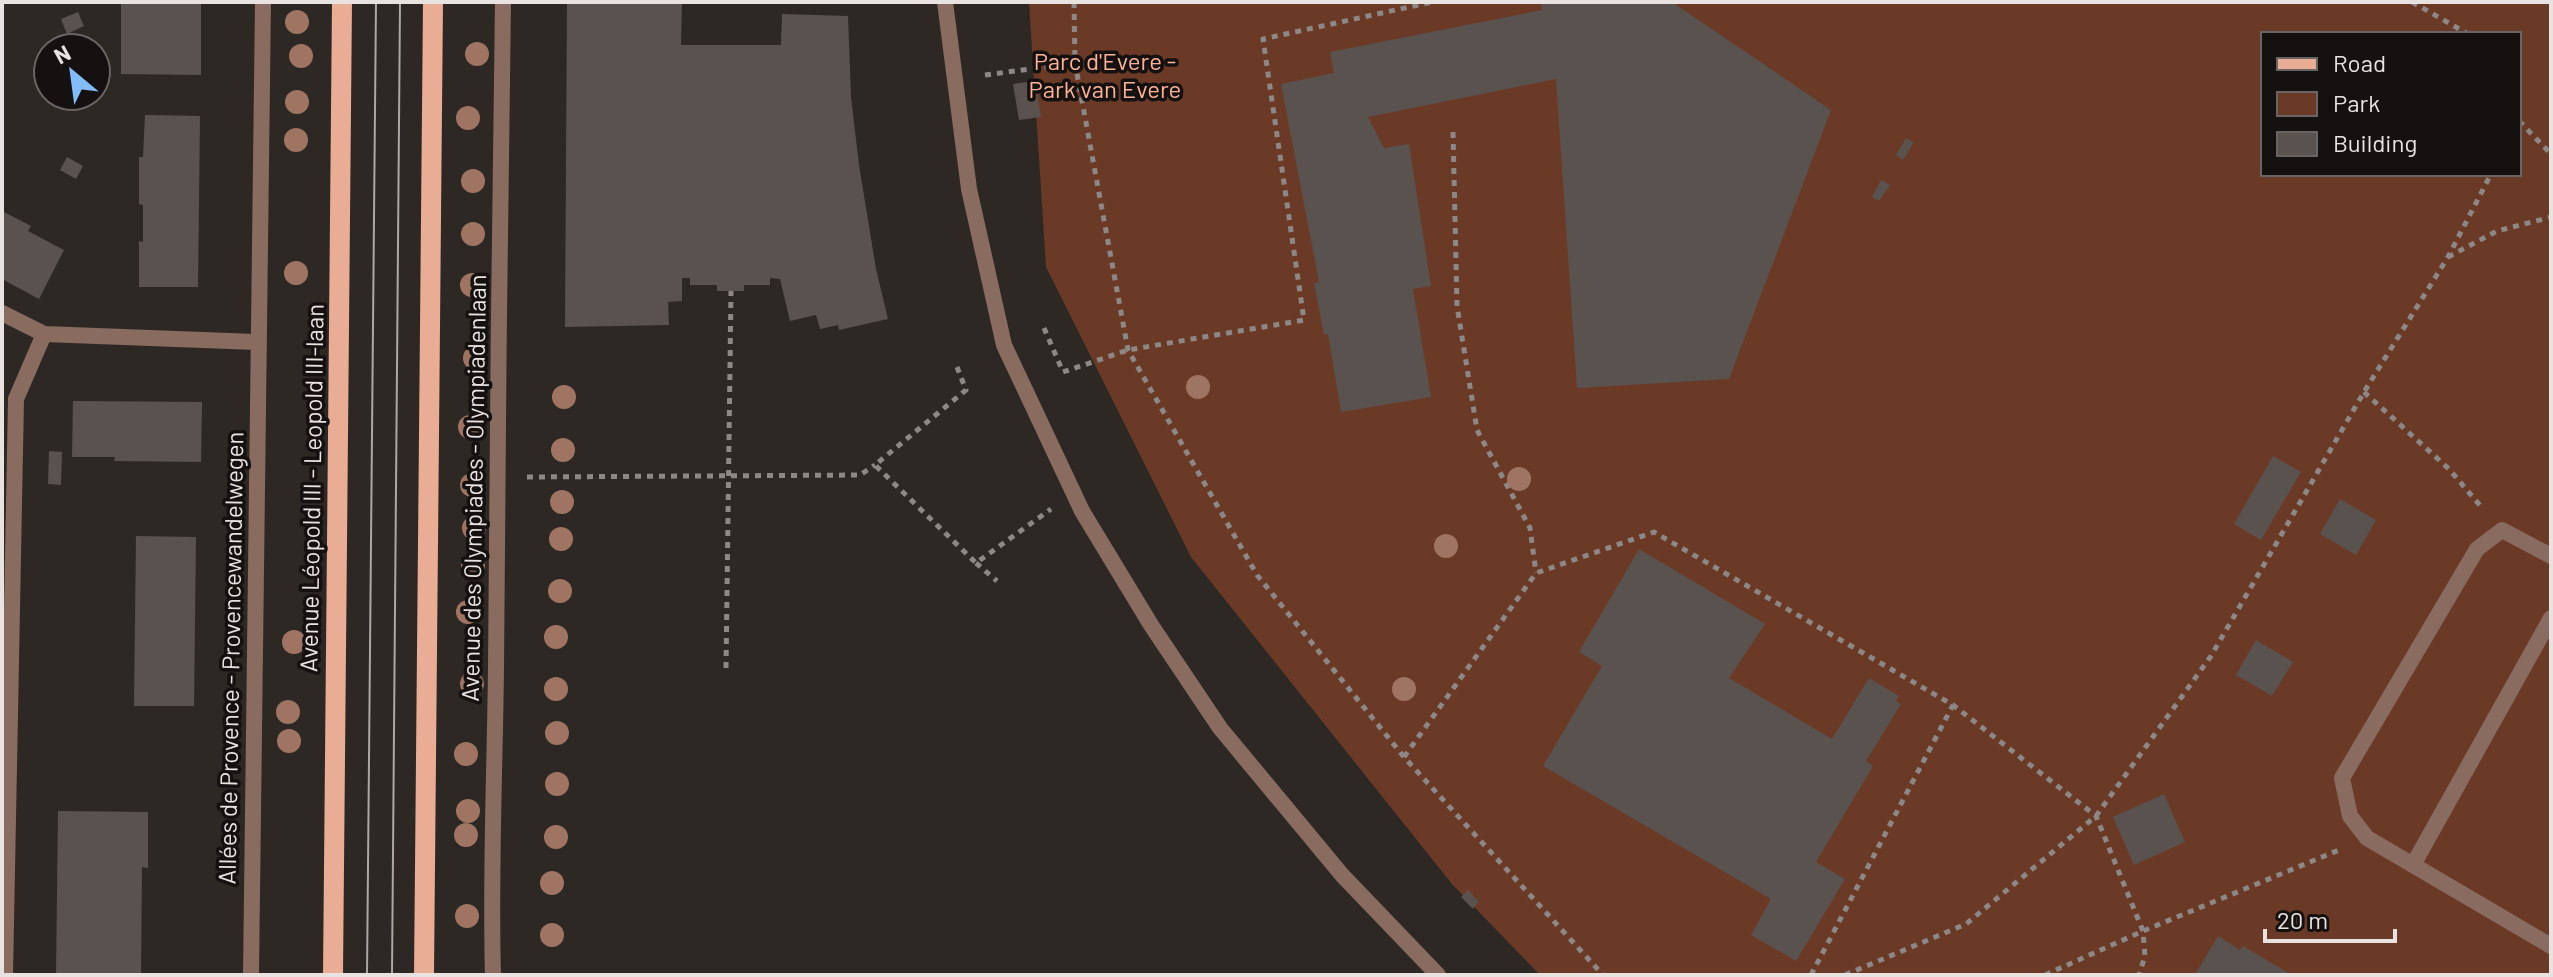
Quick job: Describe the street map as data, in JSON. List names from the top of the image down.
{
  "streets": {
    "main road": ["Avenue Léopold III - Leopold III-laan"],
    "street": ["Avenue des Olympiades - Olympiadenlaan", "Allées de Provence - Provencewandelwegen"]
  },
  "parks": ["Parc d'Evere - Park van Evere"],
  "legend": ["Road", "Park", "Building"],
  "scale_bar": "20 m",
  "north": "top left"
}
